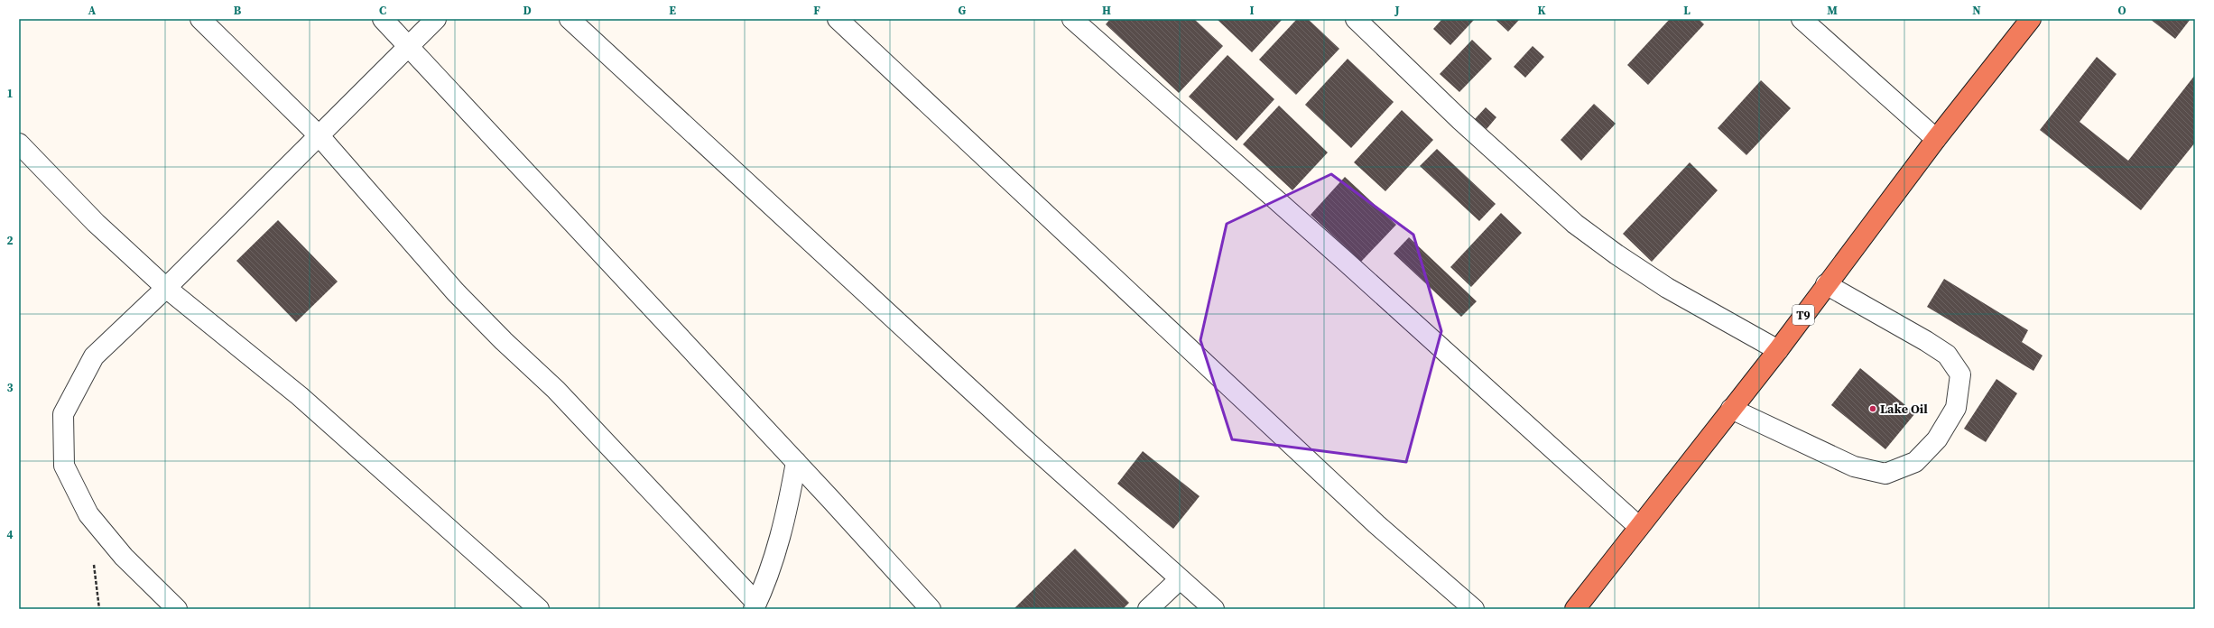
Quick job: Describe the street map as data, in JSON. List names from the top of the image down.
{
  "streets": {
    "highway": ["T9"]
  },
  "places": ["Lake Oil"],
  "grid": {
    "columns": [
      "A",
      "B",
      "C",
      "D",
      "E",
      "F",
      "G",
      "H",
      "I",
      "J",
      "K",
      "L",
      "M",
      "N",
      "O"
    ],
    "rows": [
      "1",
      "2",
      "3",
      "4"
    ]
  }
}
